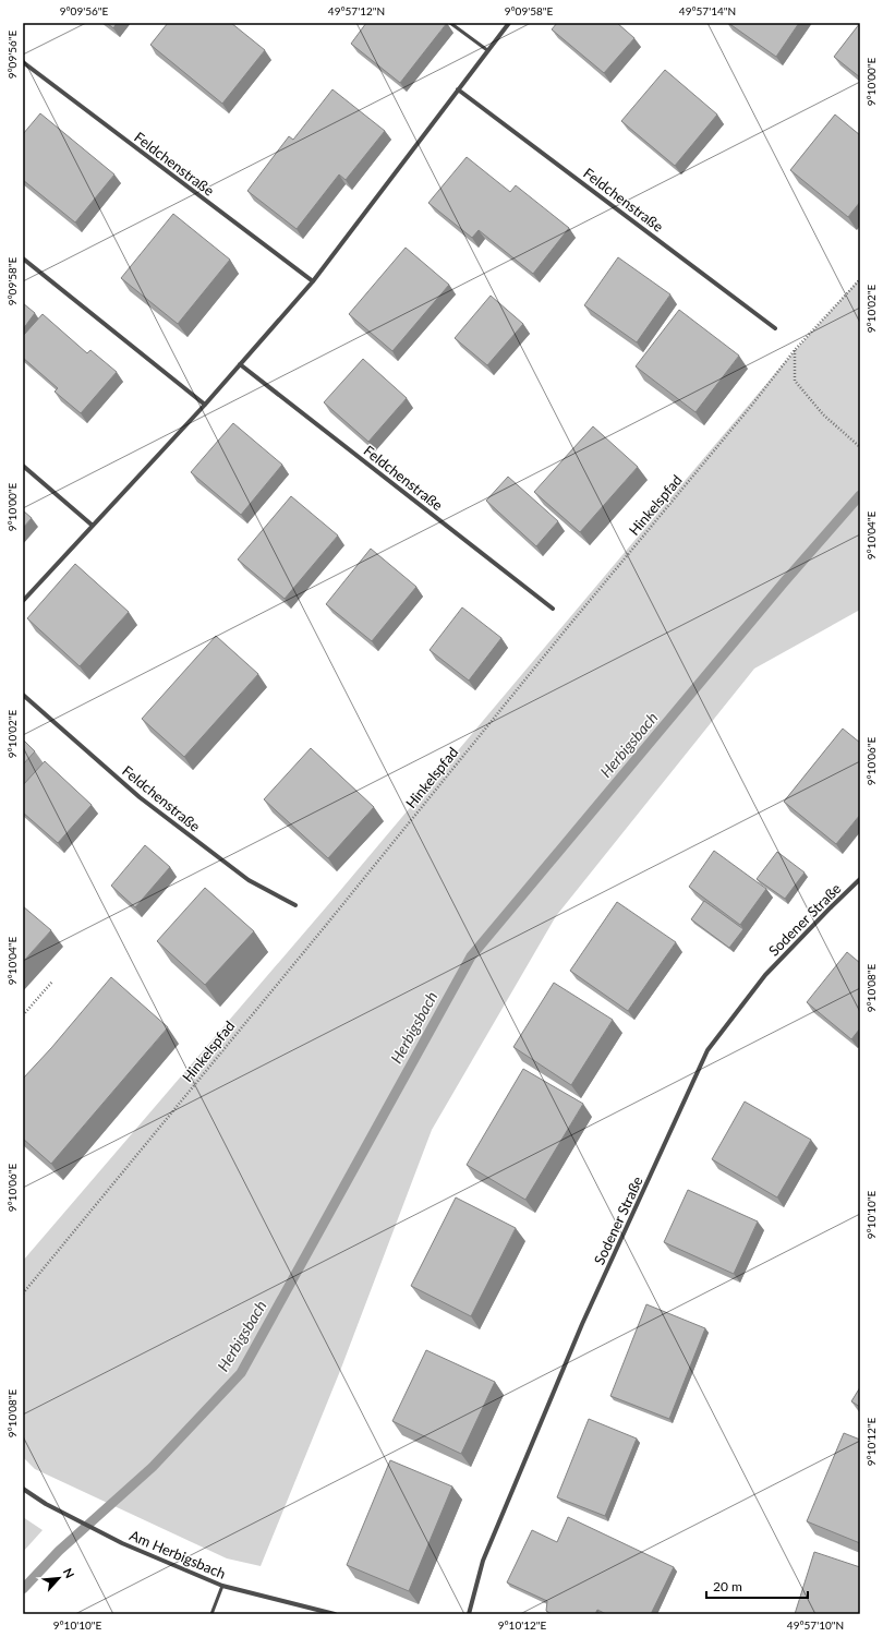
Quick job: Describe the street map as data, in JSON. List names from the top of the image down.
{
  "streets": {
    "street": ["Feldchenstraße", "Sodener Straße", "Am Herbigsbach"],
    "path": ["Hinkelspfad"]
  },
  "water": ["Herbigsbach"],
  "scale_bar": "20 m",
  "north": "top right",
  "coordinates": [
    "9°09'56\"E",
    "49°57'12\"N",
    "9°09'58\"E",
    "49°57'14\"N",
    "9°10'00\"E",
    "9°10'02\"E",
    "9°10'04\"E",
    "9°10'06\"E",
    "9°10'08\"E",
    "9°10'10\"E",
    "9°10'12\"E",
    "49°57'10\"N"
  ]
}
